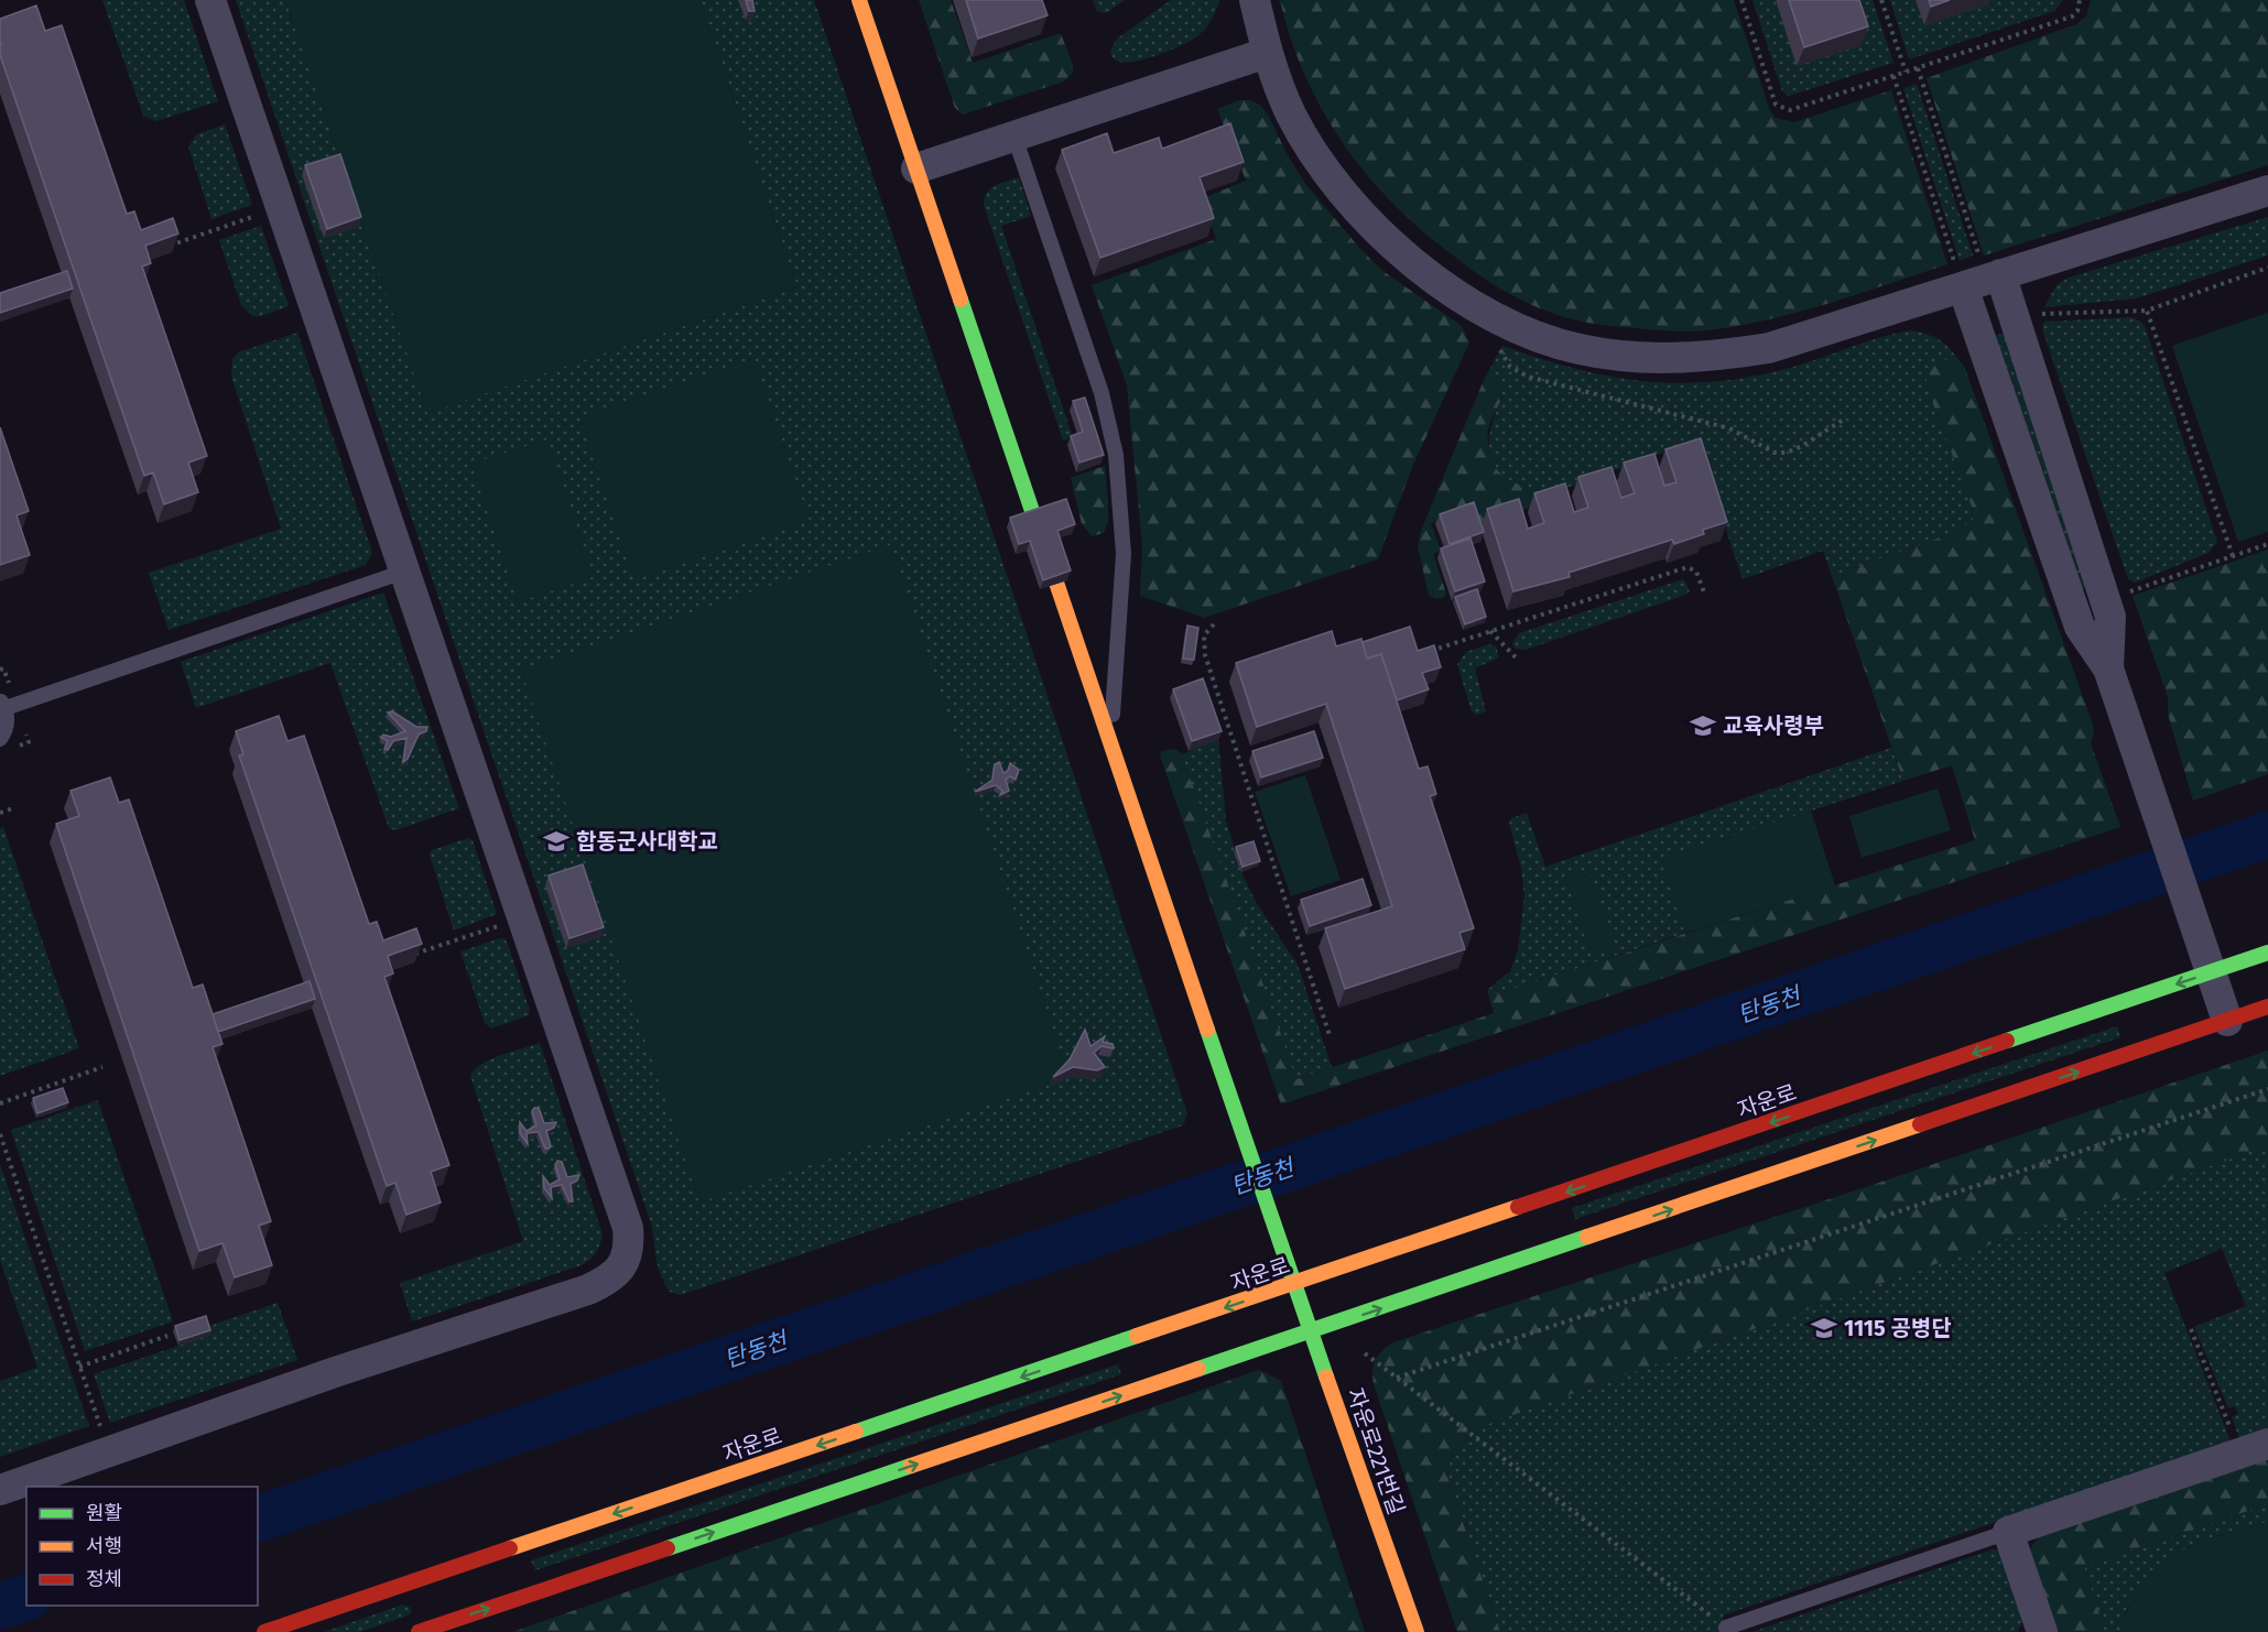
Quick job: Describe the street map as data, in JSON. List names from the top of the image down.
{
  "streets": {
    "street": ["자운로", "자운로221번길"]
  },
  "crossings": [
    ["자운로", "자운로221번길"]
  ],
  "water": ["탄동천"],
  "places": {
    "school or university": ["교육사령부", "합동군사대학교", "1115 공병단"]
  },
  "legend": ["원활", "서행", "정체"]
}
